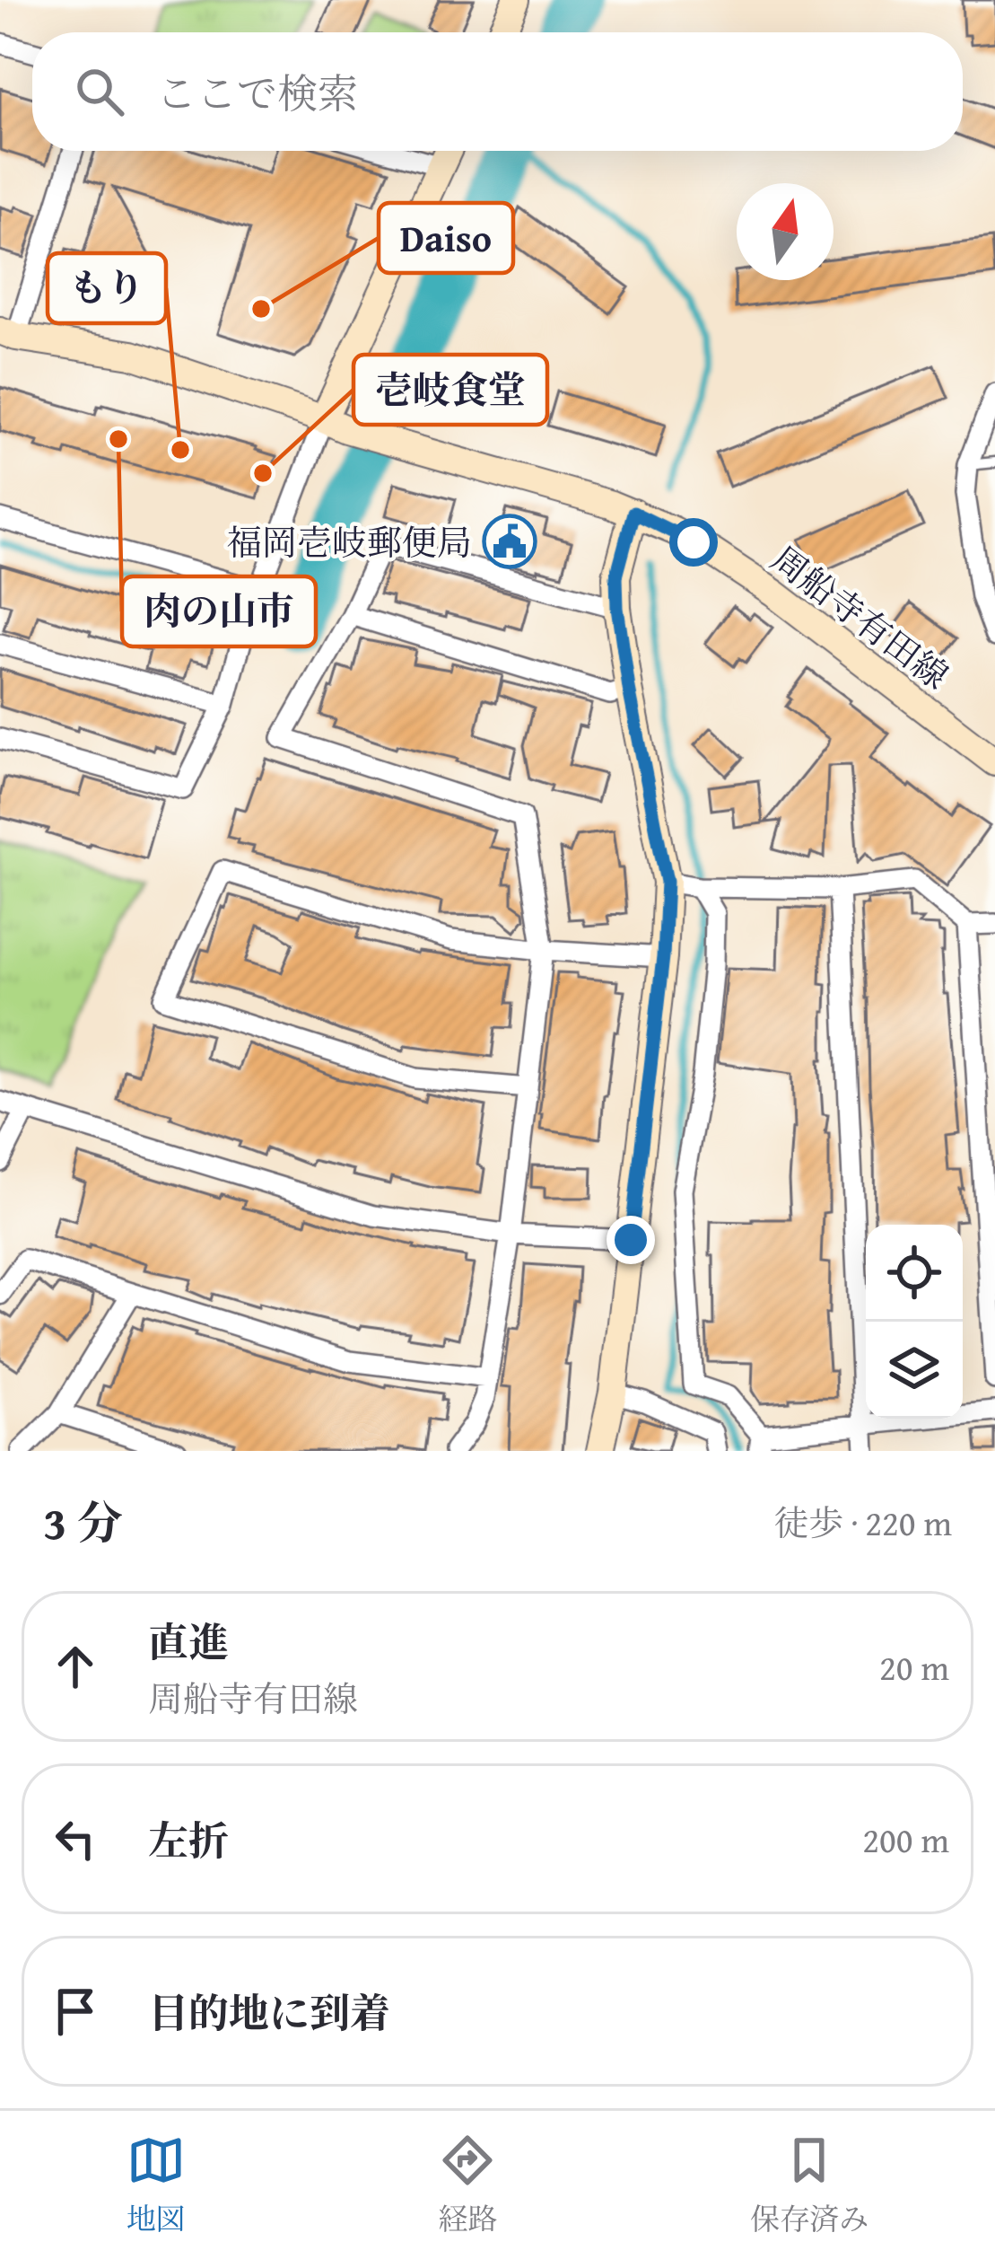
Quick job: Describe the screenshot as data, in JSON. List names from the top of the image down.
{
  "streets": {
    "street": ["周船寺有田線"]
  },
  "places": {
    "other": [
      "Daiso",
      "肉の山市",
      "もり",
      "壱岐食堂"
    ],
    "public building": ["福岡壱岐郵便局"]
  },
  "north": "top",
  "page": {
    "search": "ここで検索",
    "heading": ["3 分", "徒歩 · 220 m"],
    "list": [
      ["直進", "周船寺有田線", "20 m"],
      ["左折", "200 m"],
      "目的地に到着"
    ],
    "nav": ["地図", "経路", "保存済み"]
  }
}
